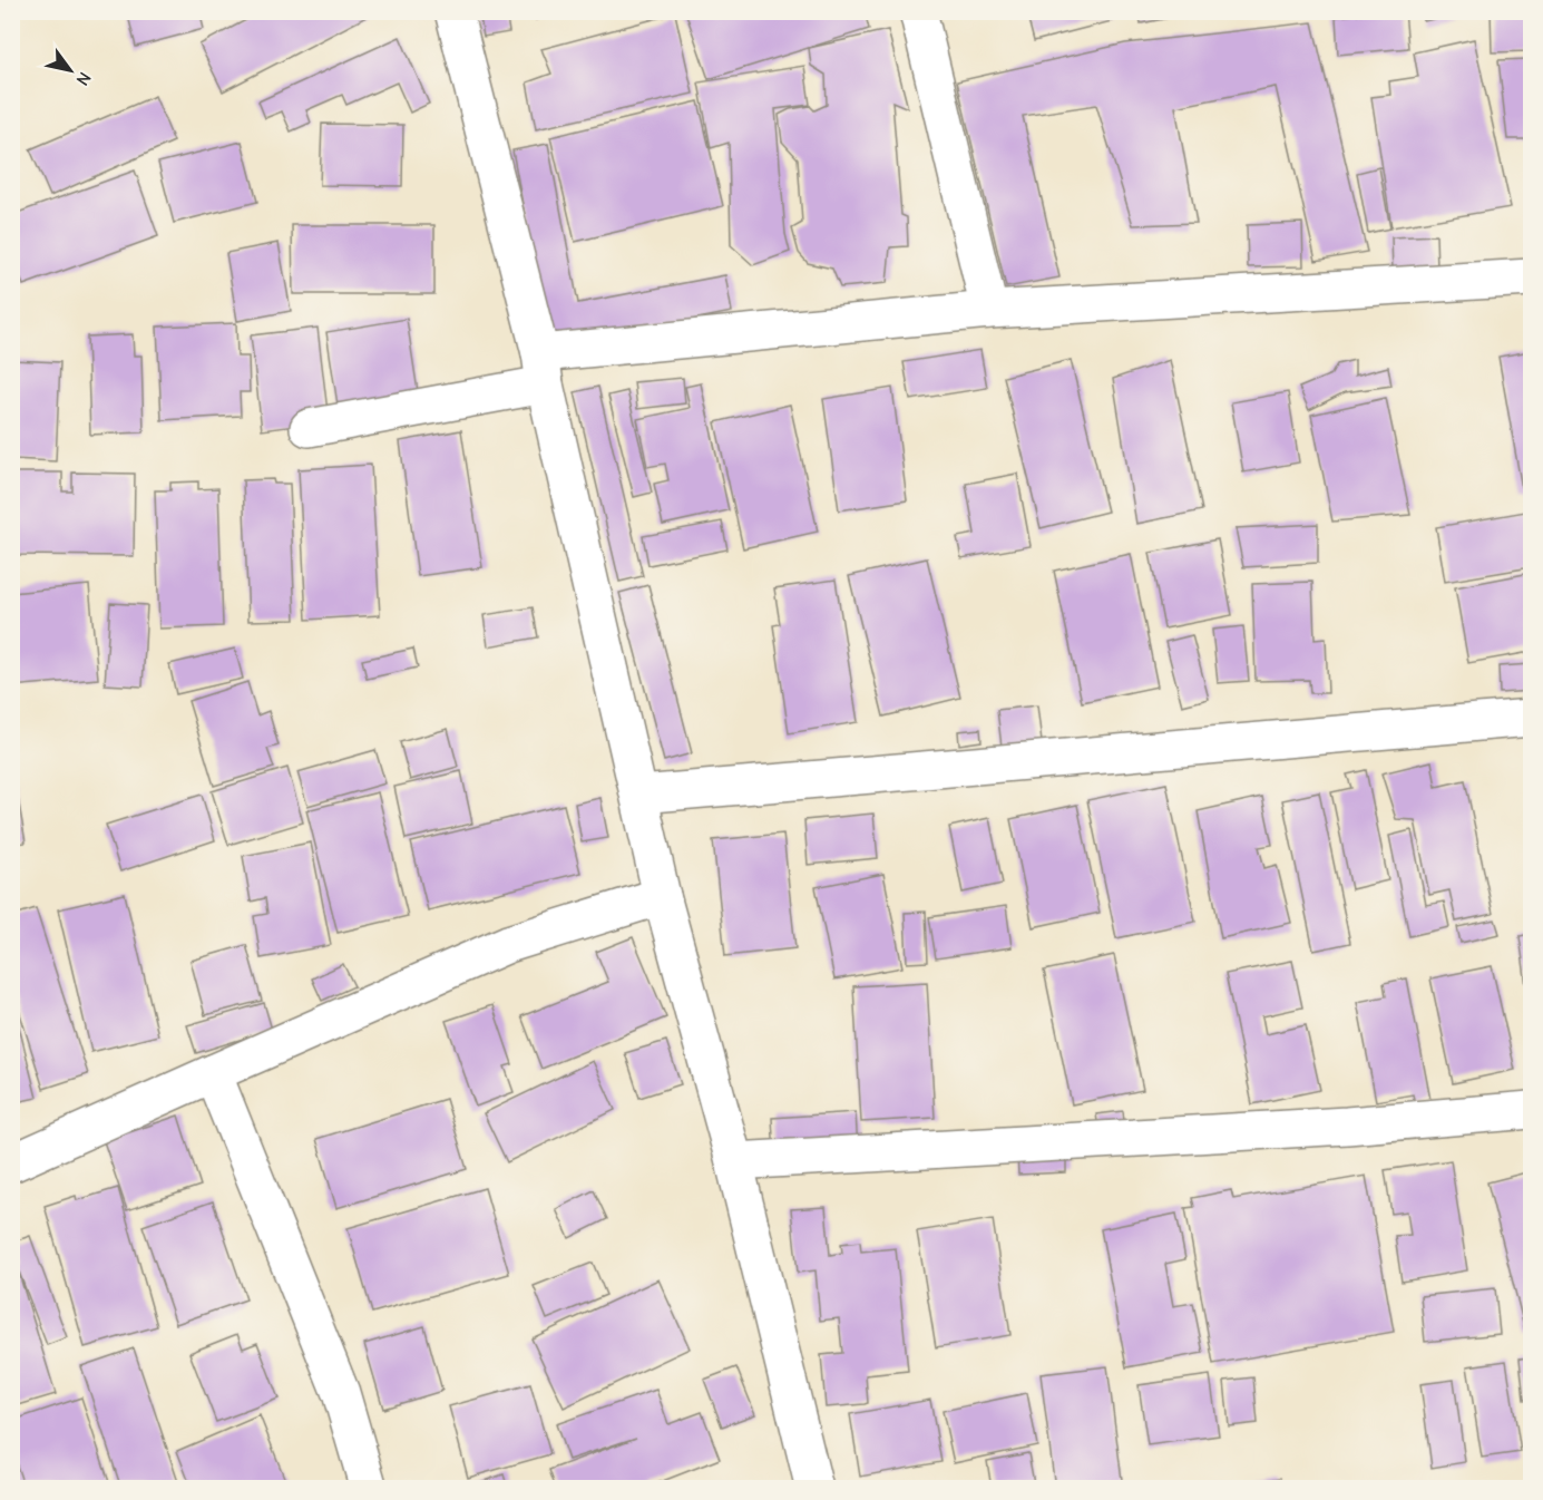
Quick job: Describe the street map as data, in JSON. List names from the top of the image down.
{
  "north": "bottom right"
}
